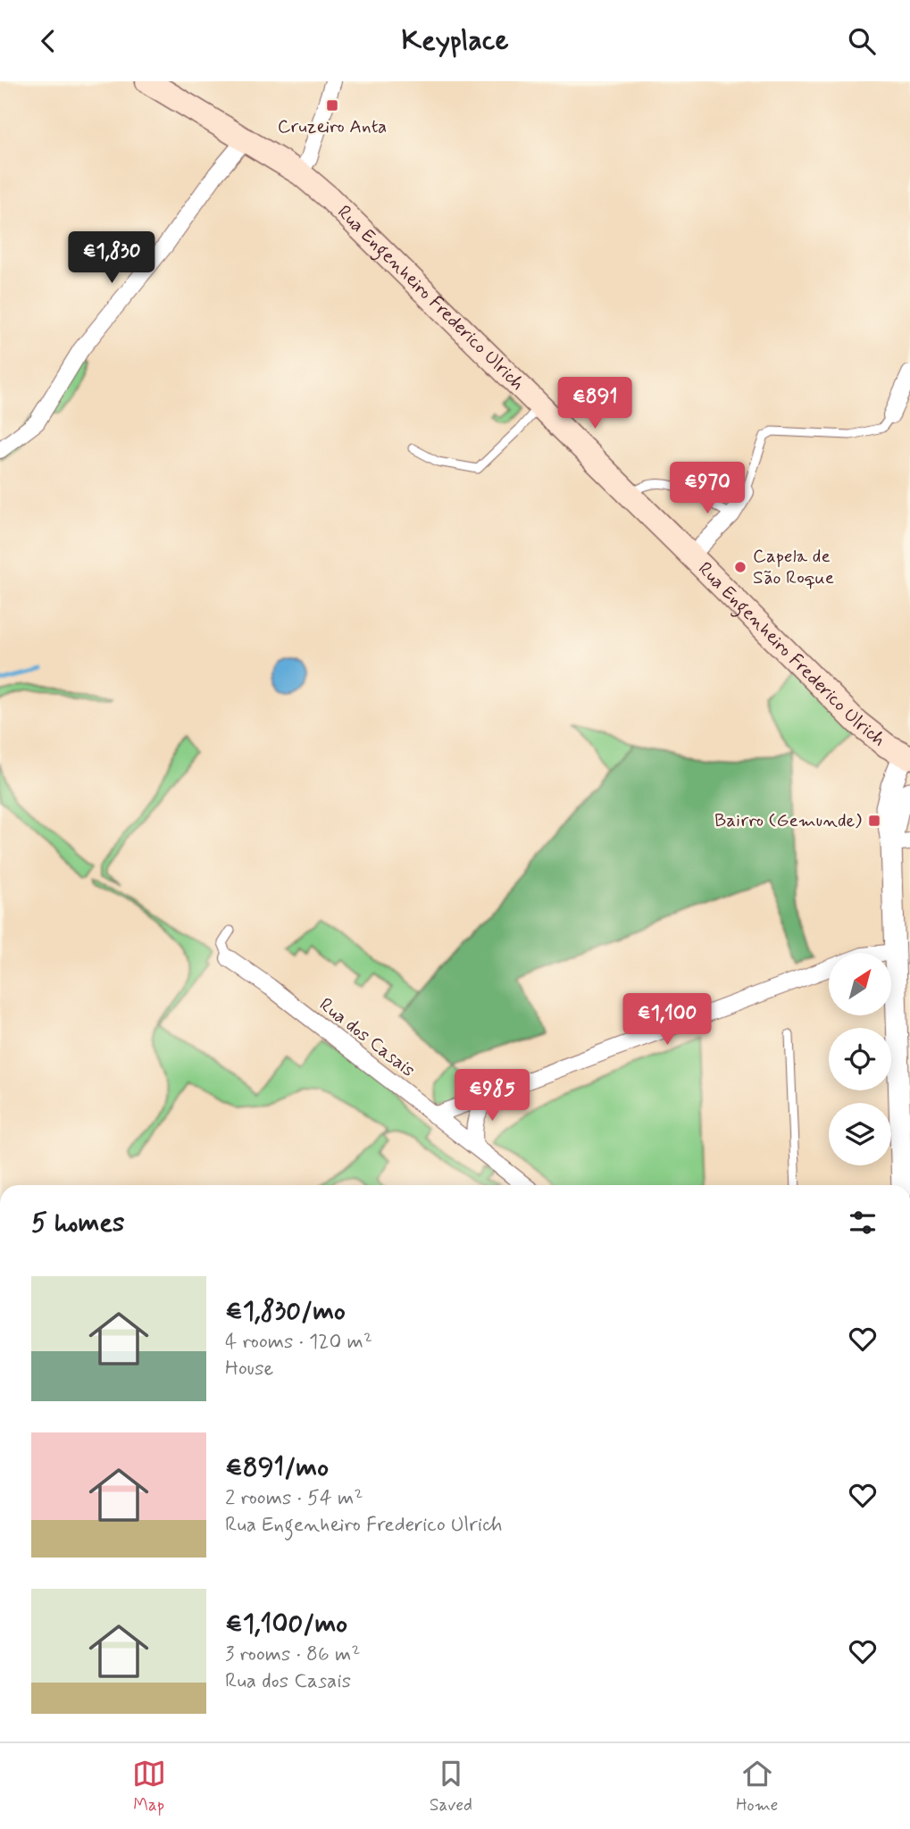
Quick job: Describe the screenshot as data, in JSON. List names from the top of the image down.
{
  "streets": {
    "main road": ["Rua Engenheiro Frederico Ulrich"],
    "street": ["Rua dos Casais"]
  },
  "places": {
    "transit": ["Cruzeiro Anta", "Bairro (Gemunde)"],
    "other": ["Capela de São Roque"]
  },
  "north": "top right",
  "page": {
    "header": "Keyplace",
    "price": [
      "€1,830",
      "€891",
      "€970",
      "€1,100",
      "€985"
    ],
    "heading": "5 homes",
    "list": [
      {
        "name": "€1,830/mo",
        "note": "4 rooms · 120 m² · House"
      },
      {
        "name": "€891/mo",
        "note": "2 rooms · 54 m² · Rua Engenheiro Frederico Ulrich"
      },
      {
        "name": "€1,100/mo",
        "note": "3 rooms · 86 m² · Rua dos Casais"
      }
    ],
    "tabs": ["Map", "Saved", "Home"]
  }
}
